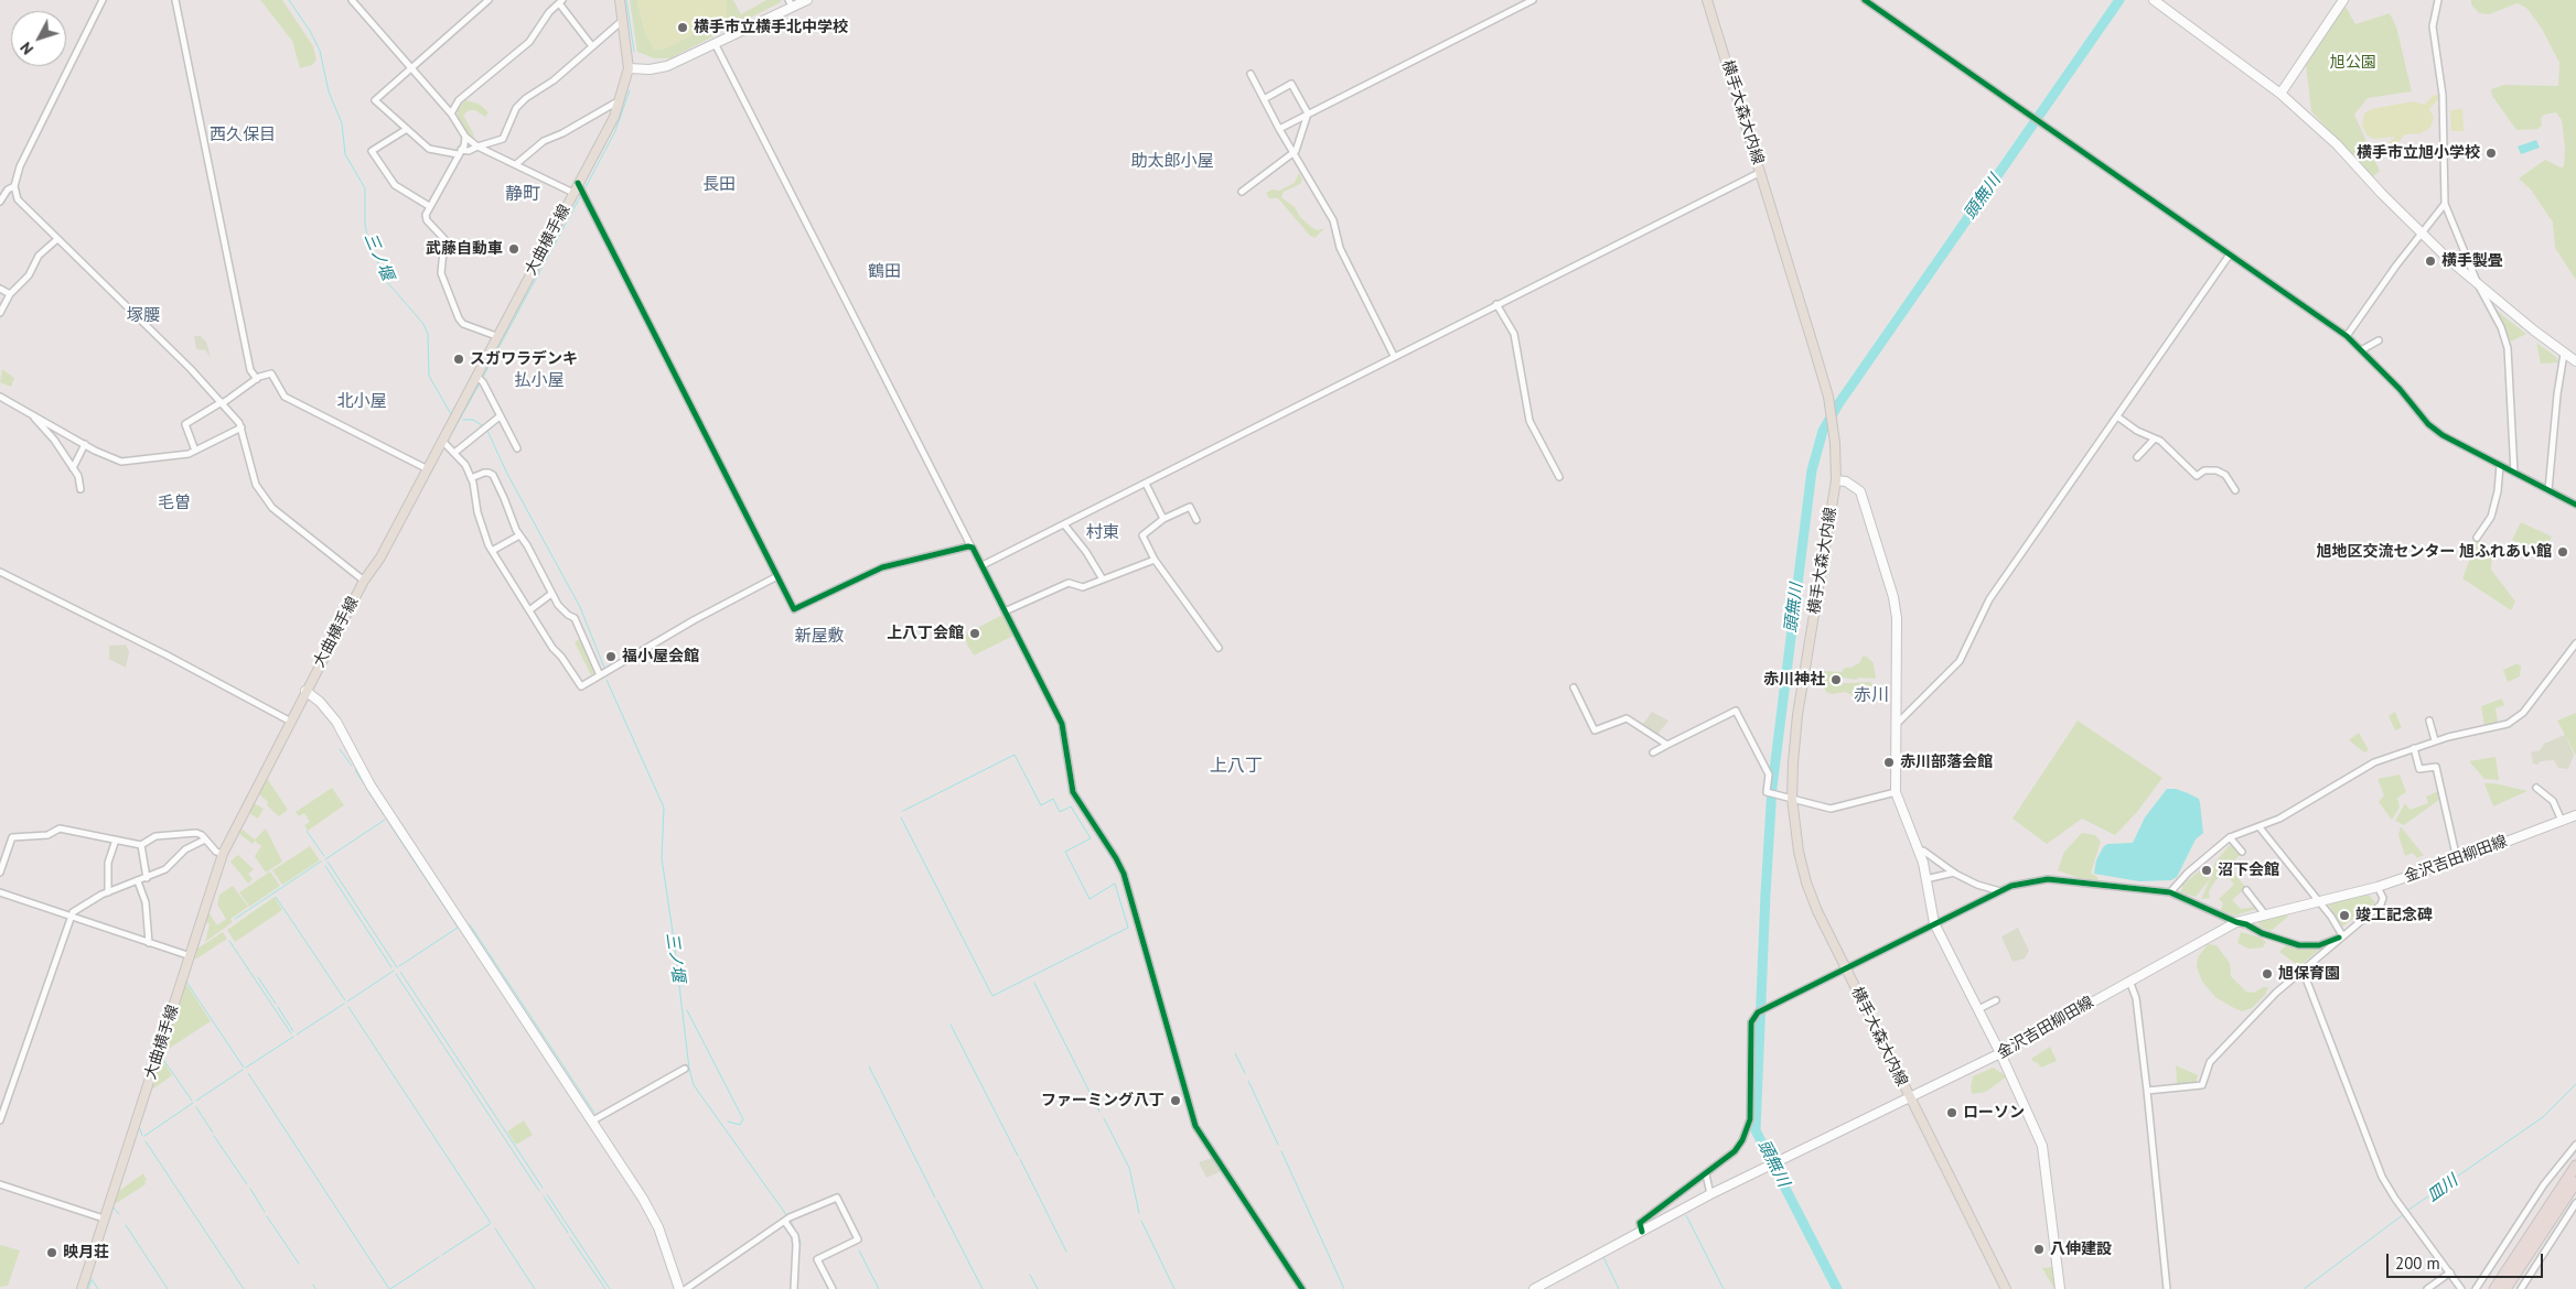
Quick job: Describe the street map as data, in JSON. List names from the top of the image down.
{
  "streets": {
    "main road": ["横手大森大内線", "大曲横手線"],
    "street": ["金沢吉田柳田線"]
  },
  "crossings": [
    ["横手大森大内線", "金沢吉田柳田線"]
  ],
  "districts": [
    "西久保目",
    "助太郎小屋",
    "長田",
    "静町",
    "鶴田",
    "塚腰",
    "払小屋",
    "北小屋",
    "毛曽",
    "村東",
    "新屋敷",
    "赤川",
    "上八丁"
  ],
  "water": ["頭無川", "三ノ堰", "皿川"],
  "parks": ["旭公園"],
  "places": [
    "横手市立横手北中学校",
    "横手市立旭小学校",
    "武藤自動車",
    "横手製畳",
    "スガワラデンキ",
    "旭地区交流センター 旭ふれあい館",
    "上八丁会館",
    "福小屋会館",
    "赤川神社",
    "赤川部落会館",
    "沼下会館",
    "竣工記念碑",
    "旭保育園",
    "ファーミング八丁",
    "ローソン",
    "八伸建設",
    "映月荘"
  ],
  "scale_bar": "200 m",
  "north": "bottom left"
}
